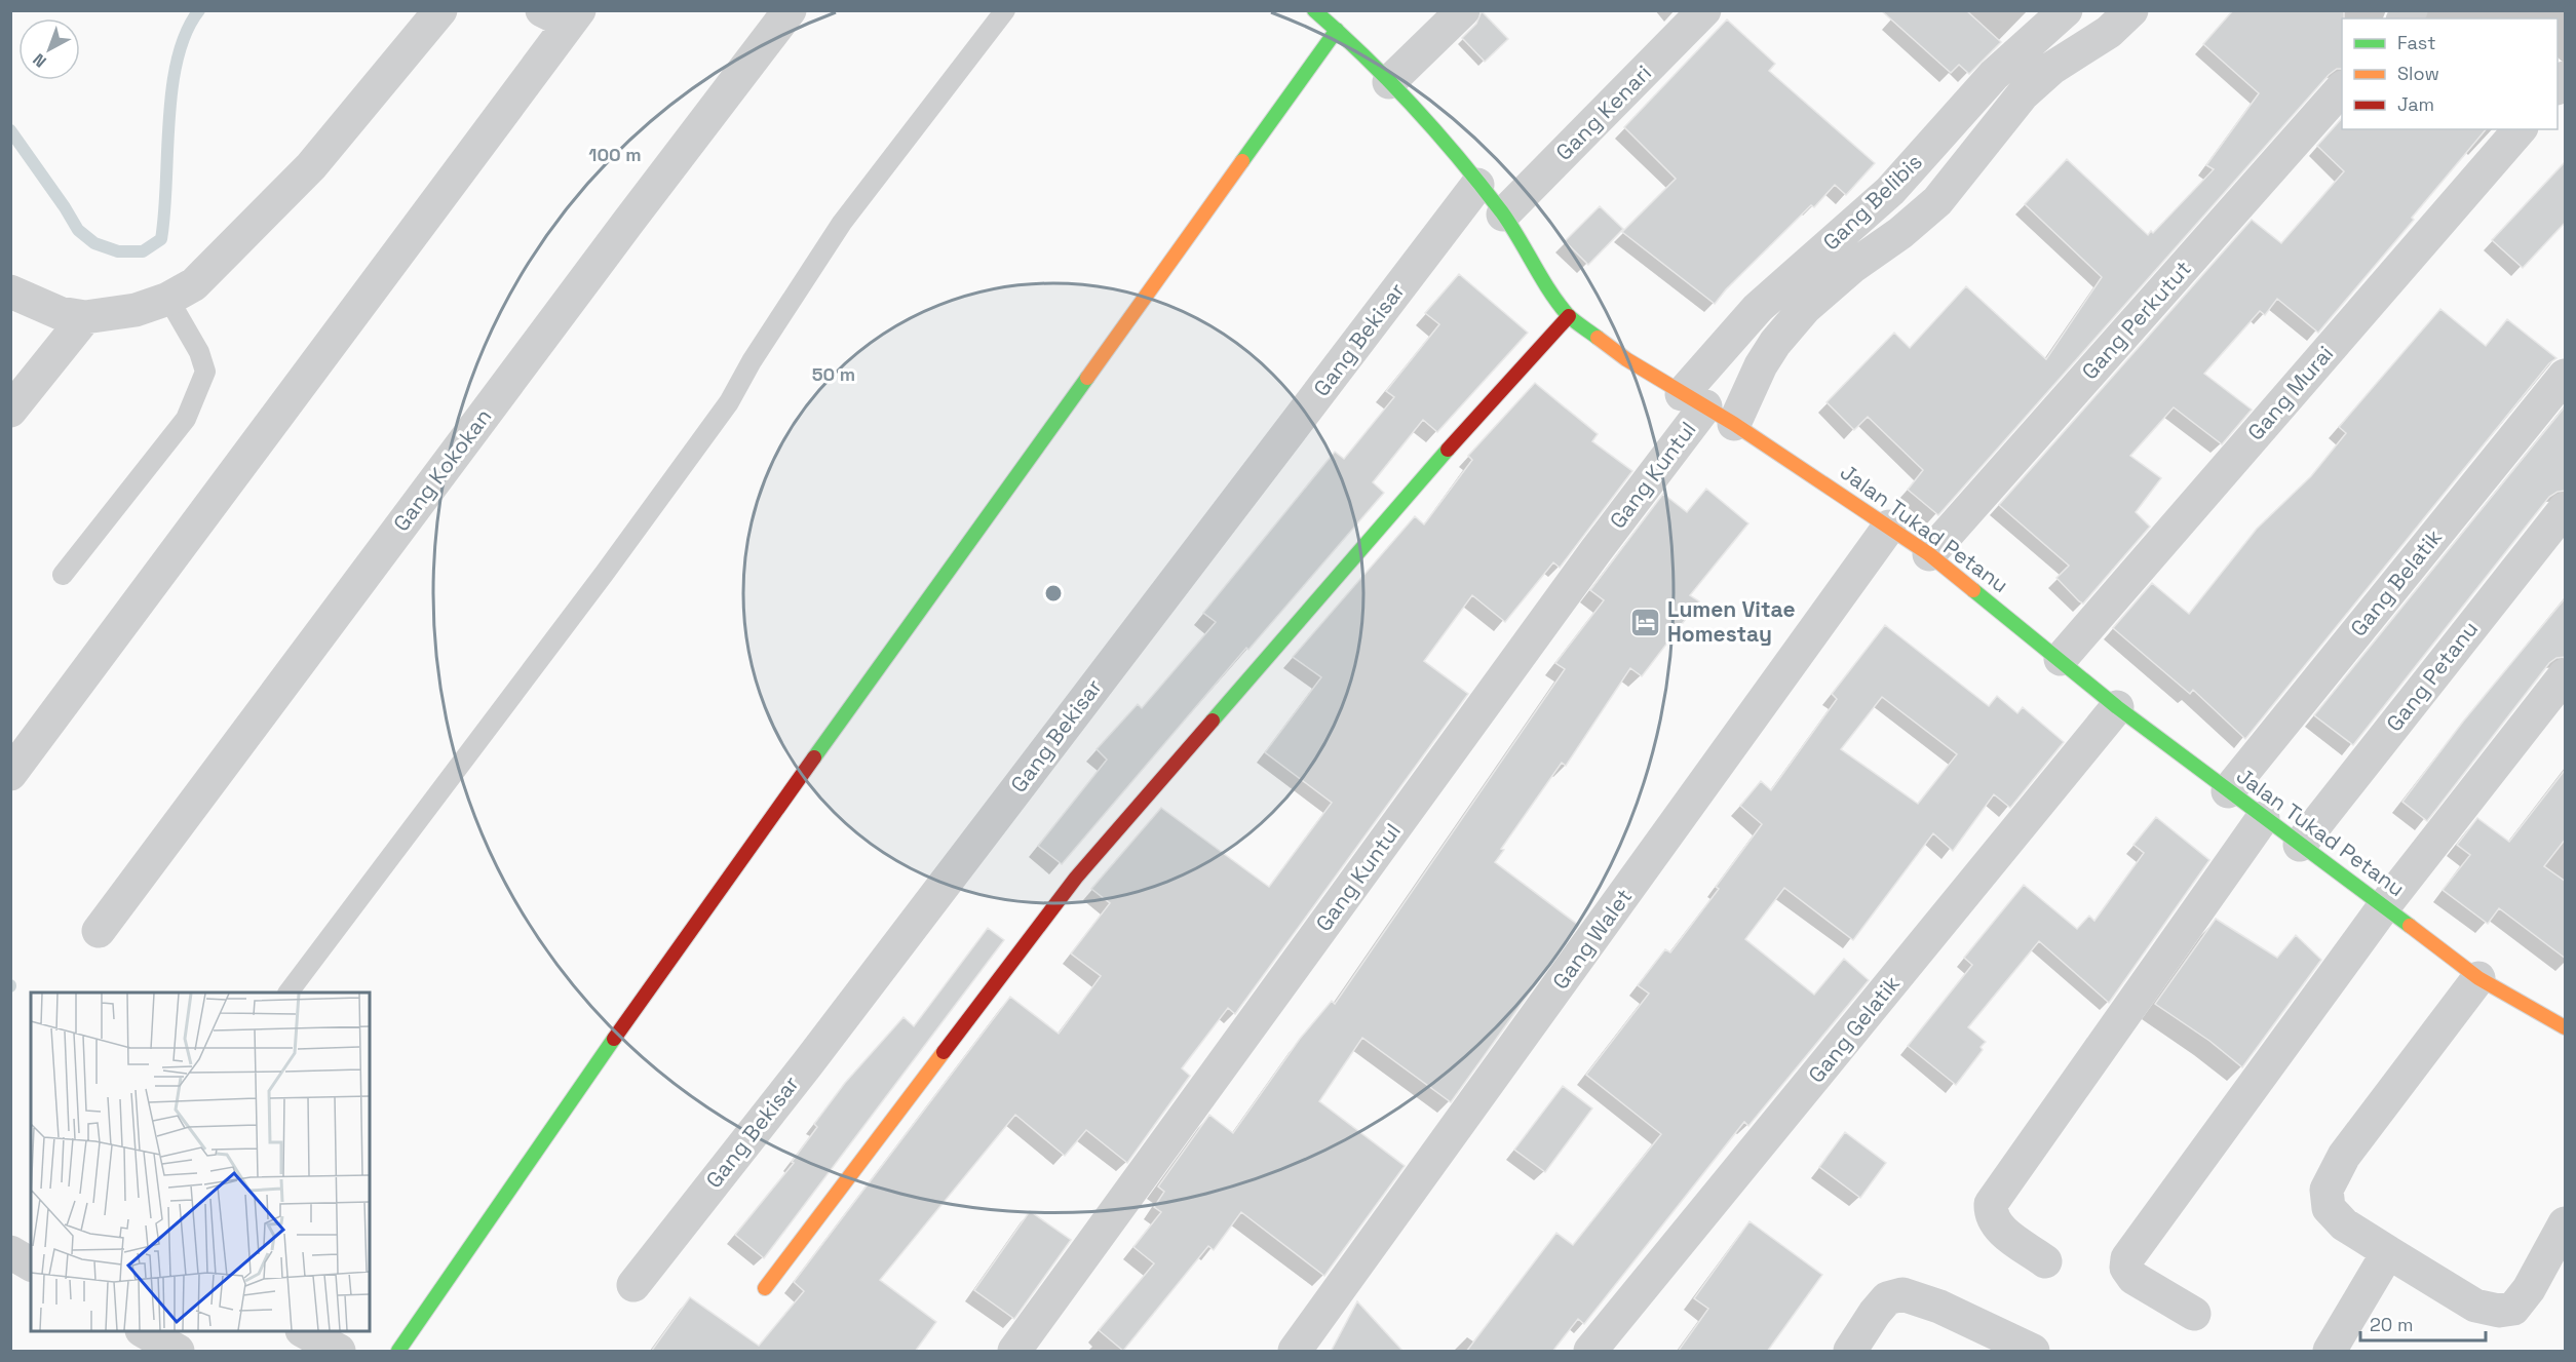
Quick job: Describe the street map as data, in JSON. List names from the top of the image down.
{
  "streets": {
    "street": [
      "Gang Kenari",
      "Gang Belibis",
      "Gang Perkutut",
      "Gang Bekisar",
      "Gang Murai",
      "Gang Kokokan",
      "Gang Kuntul",
      "Jalan Tukad Petanu",
      "Gang Belatik",
      "Gang Petanu",
      "Gang Walet",
      "Gang Gelatik"
    ]
  },
  "crossings": [
    ["Gang Kenari", "Jalan Tukad Petanu"],
    ["Gang Belibis", "Gang Kuntul"],
    ["Gang Belibis", "Jalan Tukad Petanu"],
    ["Gang Perkutut", "Jalan Tukad Petanu"],
    ["Gang Bekisar", "Jalan Tukad Petanu"],
    ["Gang Murai", "Jalan Tukad Petanu"],
    ["Gang Kuntul", "Jalan Tukad Petanu"],
    ["Jalan Tukad Petanu", "Gang Belatik"],
    ["Jalan Tukad Petanu", "Gang Petanu"],
    ["Jalan Tukad Petanu", "Gang Walet"],
    ["Jalan Tukad Petanu", "Gang Gelatik"]
  ],
  "places": {
    "hotel": ["Lumen Vitae Homestay"]
  },
  "legend": ["Fast", "Slow", "Jam"],
  "scale_bar": "20 m",
  "north": "bottom left",
  "rings": ["100 m", "50 m"]
}
